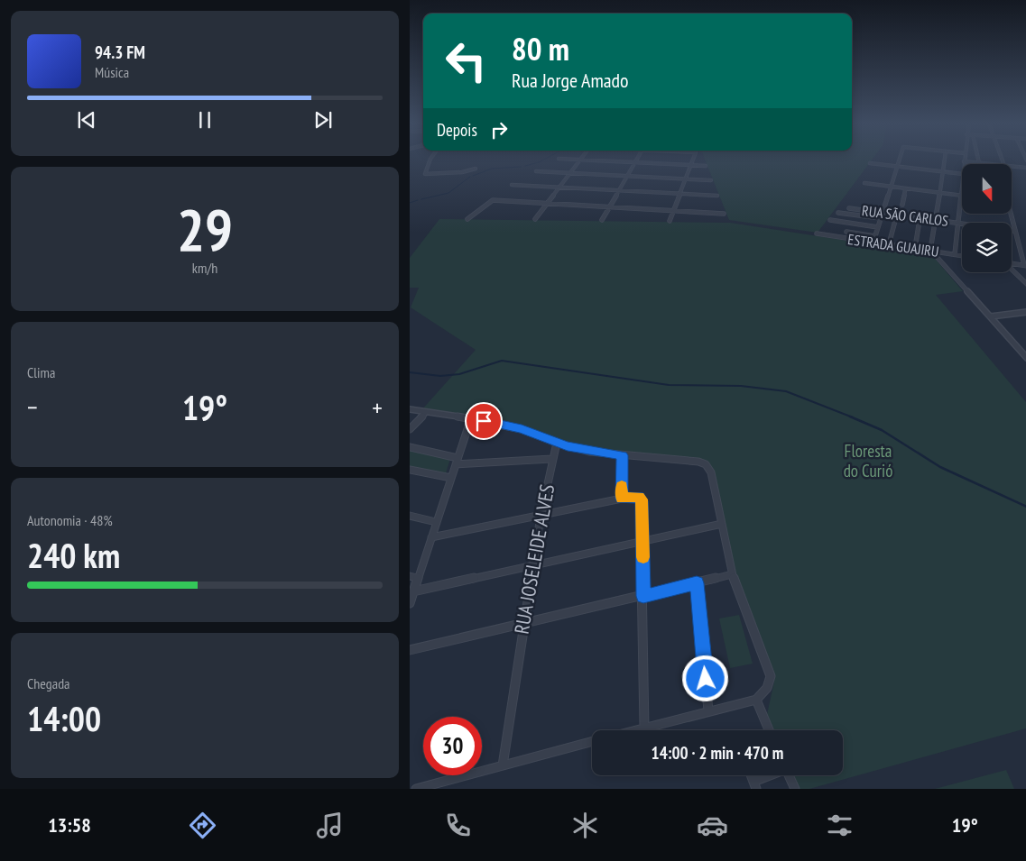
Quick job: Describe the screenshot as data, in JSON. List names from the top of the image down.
{
  "streets": {
    "street": ["RUA SÃO CARLOS", "ESTRADA GUAJIRU", "RUA JOSELEIDE ALVES"]
  },
  "parks": ["Floresta do Curió"],
  "north": "bottom",
  "page": {
    "turn": ["80 m", "Rua Jorge Amado"],
    "song": ["94.3 FM", "Música"],
    "then": "Depois",
    "tile": [
      ["29", "km/h"],
      "Clima",
      ["Autonomia · 48%", "240 km"],
      ["Chegada", "14:00"]
    ],
    "heat": ["−", "19°", "+"],
    "limit": "30",
    "trip": "14:00 · 2 min · 470 m",
    "tabs": ["13:58", "19°"]
  }
}
